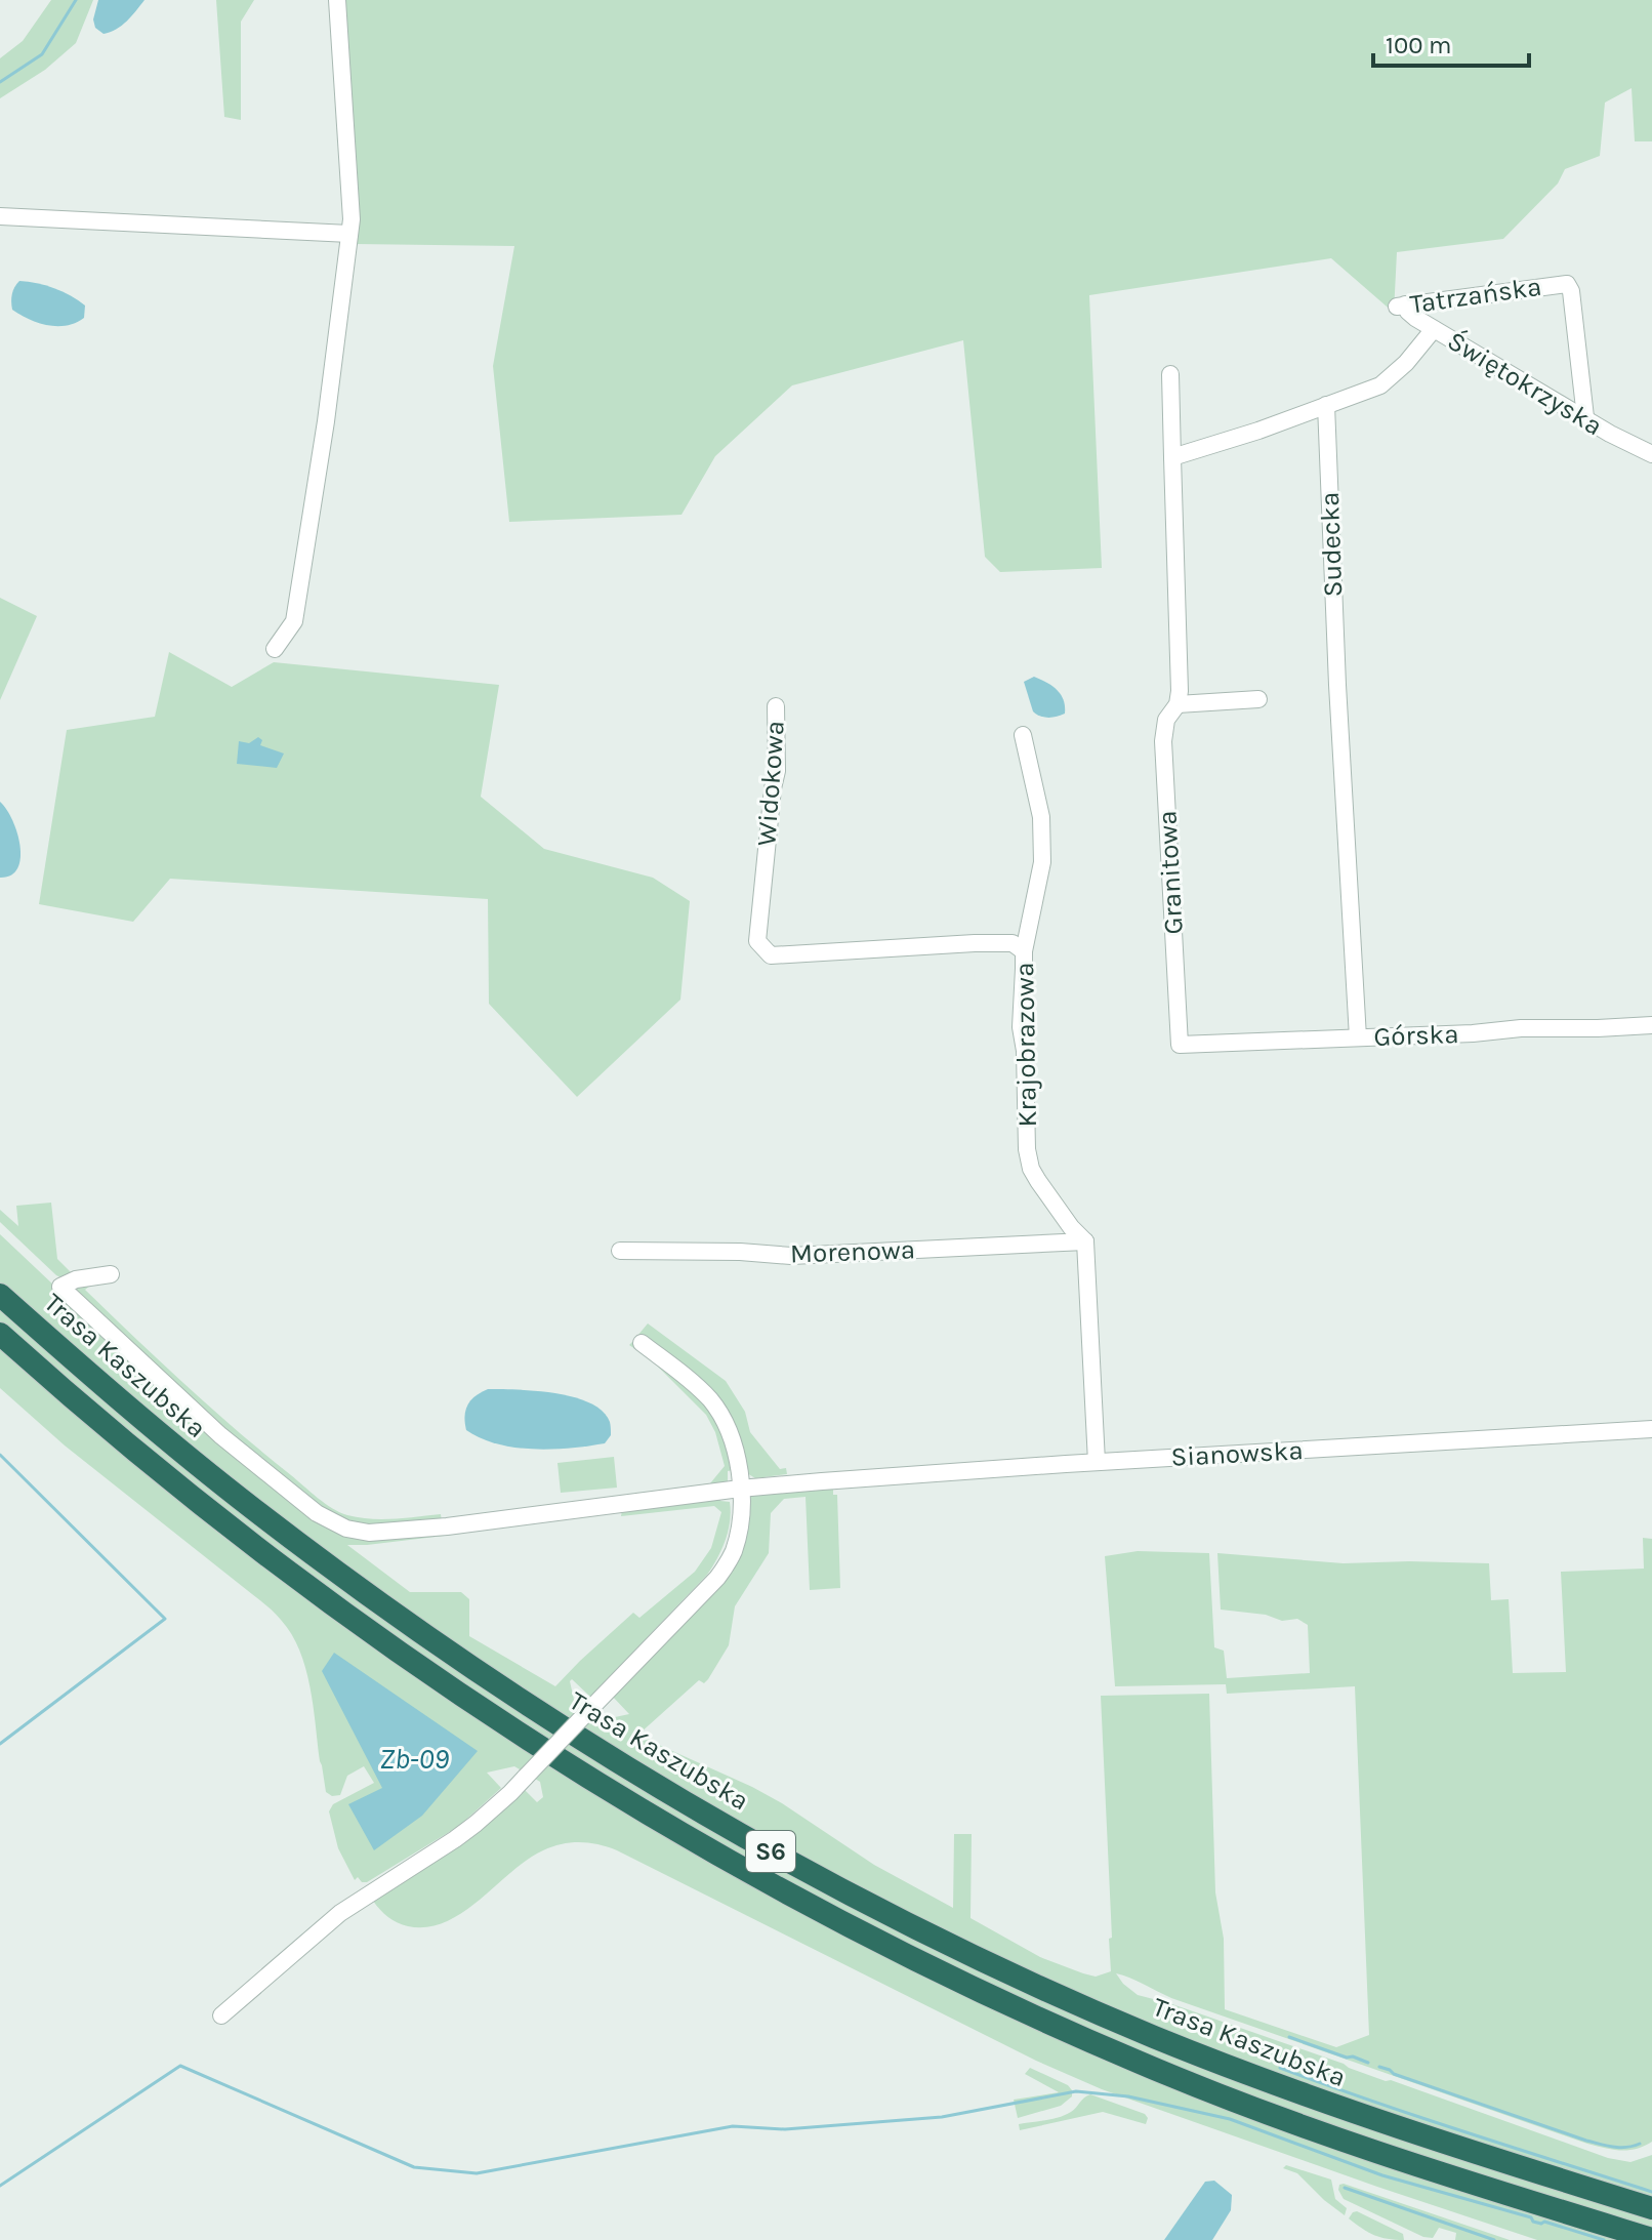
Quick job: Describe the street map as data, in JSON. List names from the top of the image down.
{
  "streets": {
    "highway": ["Trasa Kaszubska", "S6"],
    "street": [
      "Tatrzańska",
      "Świętokrzyska",
      "Sudecka",
      "Widokowa",
      "Granitowa",
      "Górska",
      "Krajobrazowa",
      "Morenowa",
      "Sianowska"
    ]
  },
  "crossings": [
    ["Tatrzańska", "Świętokrzyska"],
    ["Sudecka", "Górska"],
    ["Widokowa", "Krajobrazowa"],
    ["Granitowa", "Górska"],
    ["Krajobrazowa", "Morenowa"]
  ],
  "water": ["Zb-09"],
  "scale_bar": "100 m"
}
